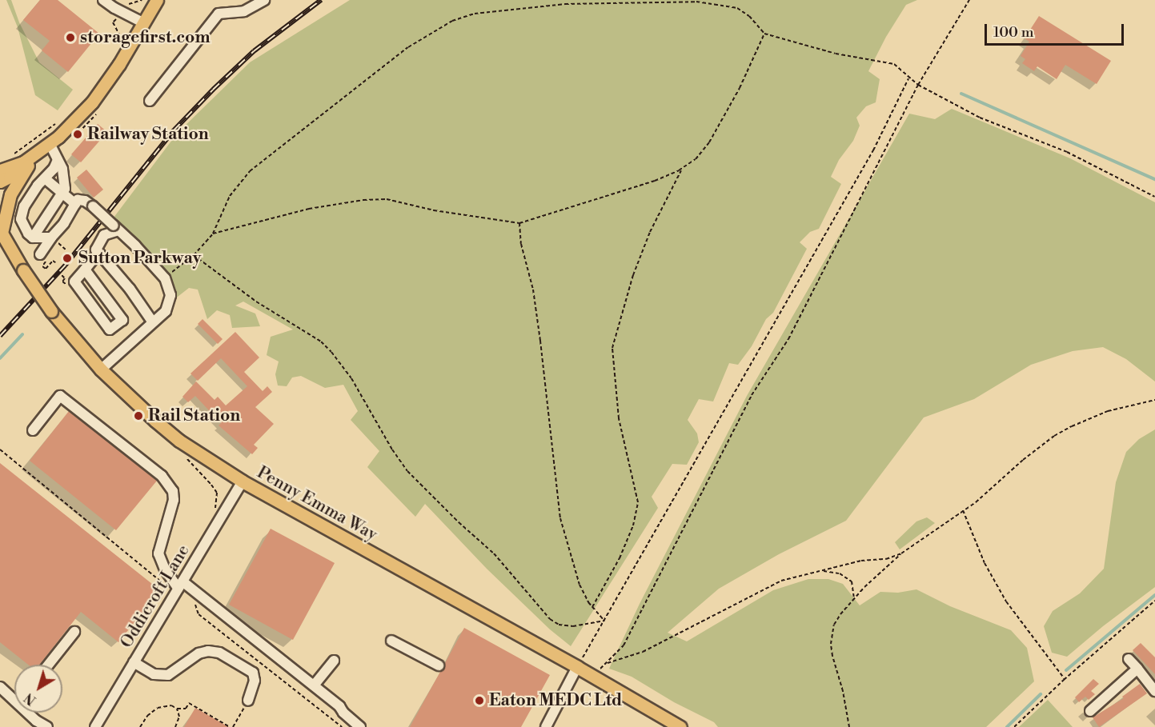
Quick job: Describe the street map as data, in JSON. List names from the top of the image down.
{
  "streets": {
    "main road": ["Penny Emma Way"],
    "street": ["Oddicroft Lane"]
  },
  "crossings": [
    ["Penny Emma Way", "Oddicroft Lane"]
  ],
  "places": [
    "storagefirst.com",
    "Railway Station",
    "Sutton Parkway",
    "Rail Station",
    "Eaton MEDC Ltd"
  ],
  "scale_bar": "100 m",
  "north": "bottom left"
}
